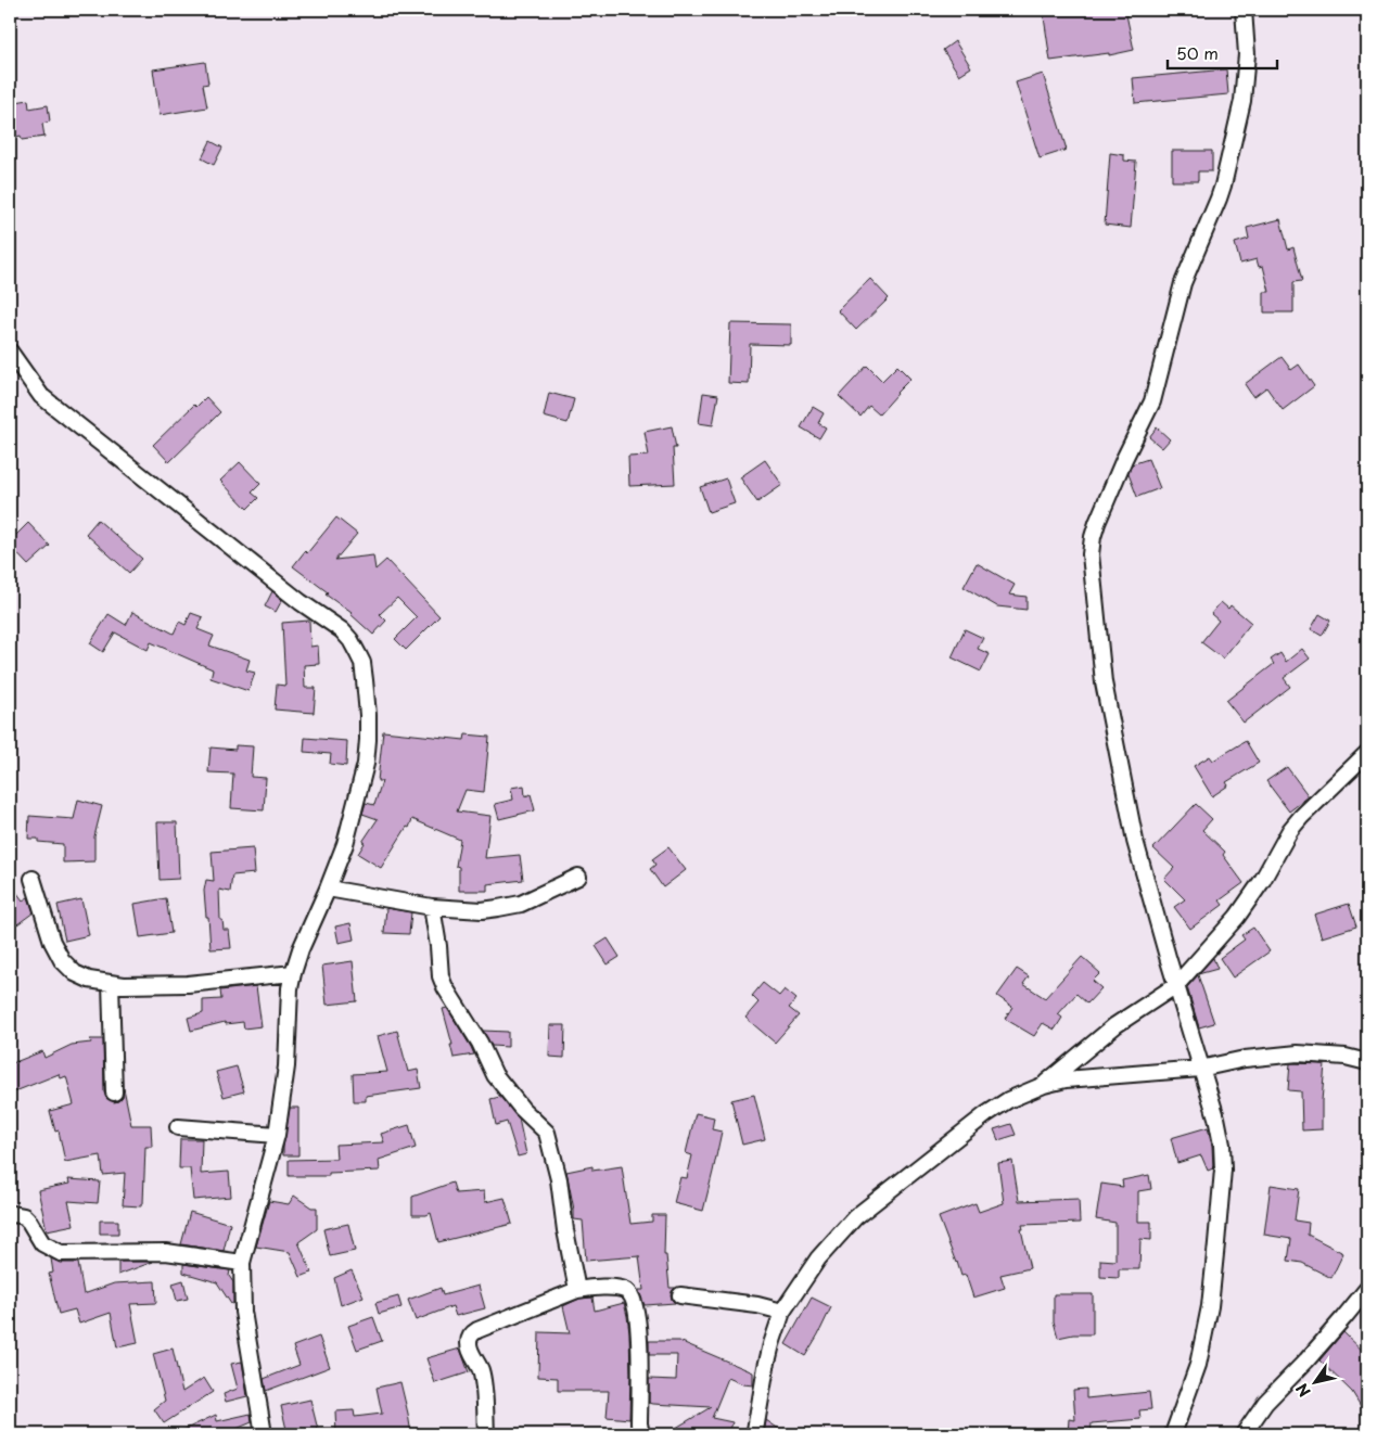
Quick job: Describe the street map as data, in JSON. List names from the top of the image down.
{
  "scale_bar": "50 m",
  "north": "bottom left"
}
